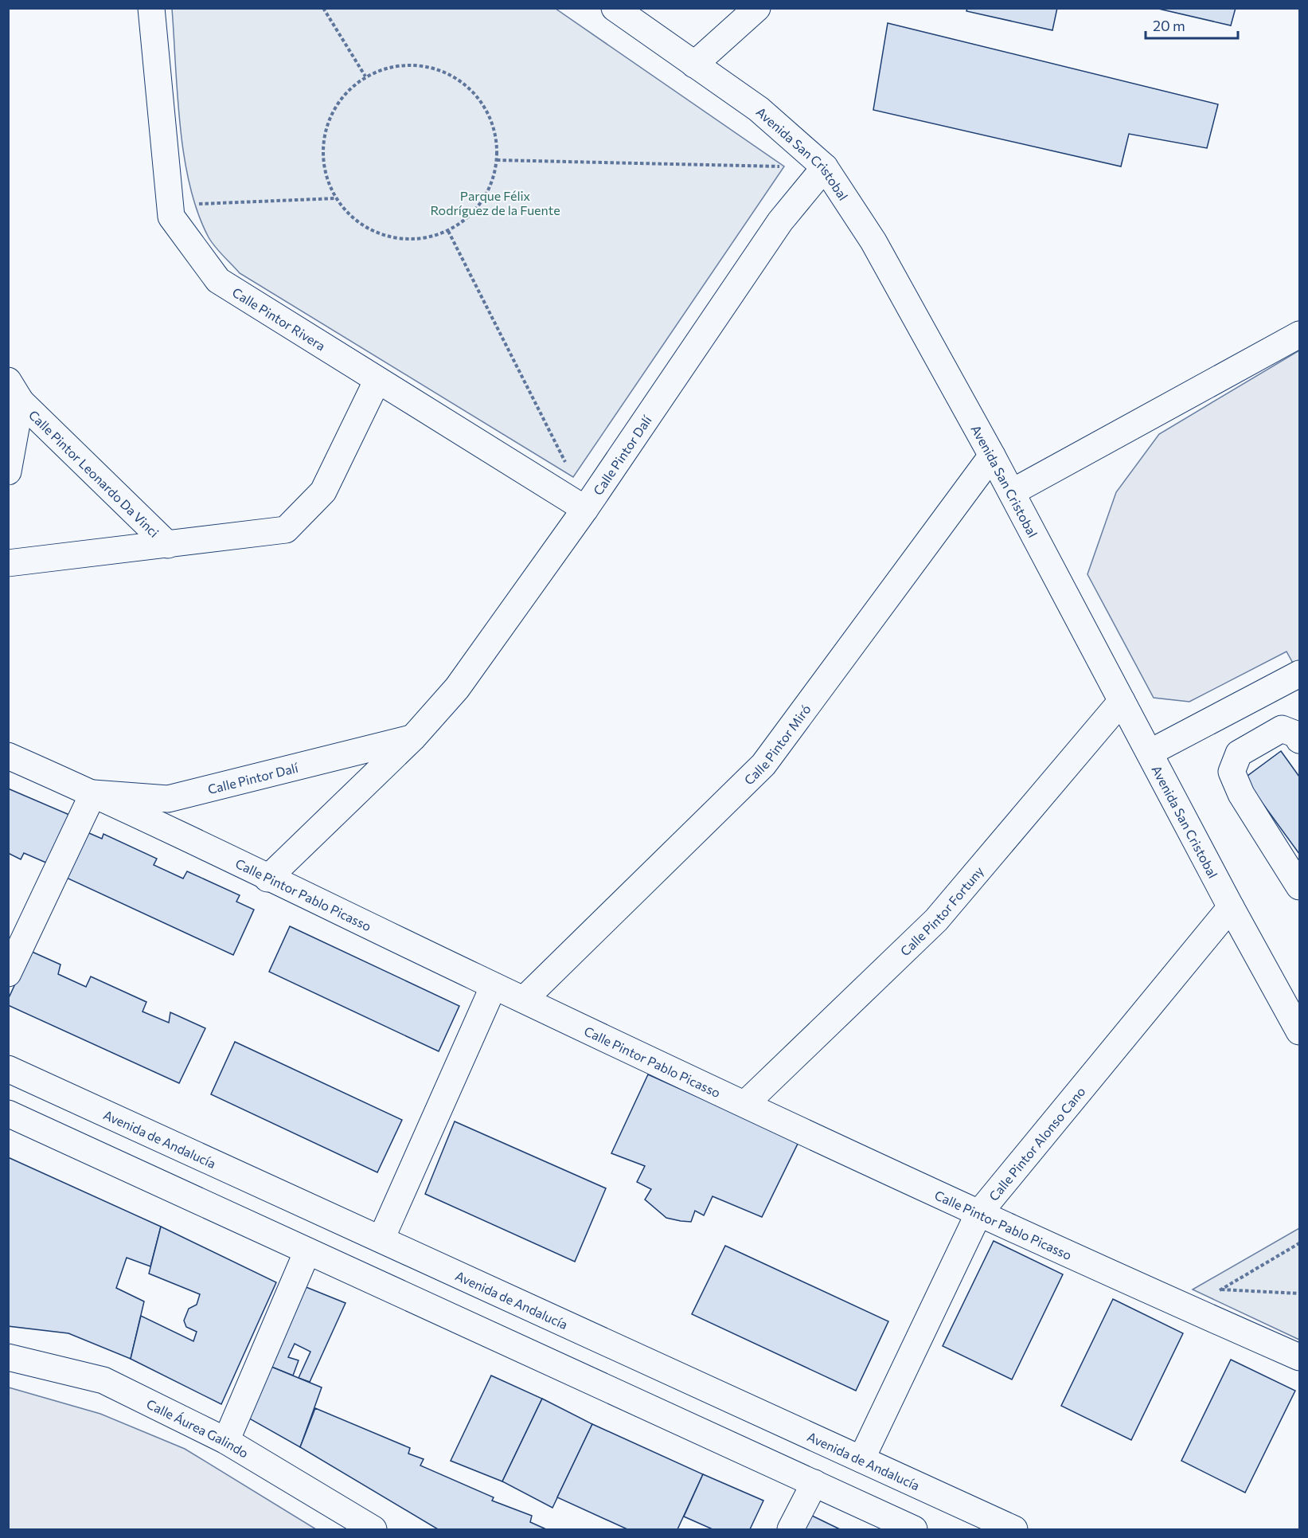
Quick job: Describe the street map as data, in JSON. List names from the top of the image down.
{
  "streets": {
    "street": [
      "Avenida San Cristobal",
      "Calle Pintor Rivera",
      "Calle Pintor Dalí",
      "Calle Pintor Leonardo Da Vinci",
      "Calle Pintor Miró",
      "Calle Pintor Pablo Picasso",
      "Calle Pintor Fortuny",
      "Avenida de Andalucía",
      "Calle Pintor Alonso Cano",
      "Calle Áurea Galindo"
    ]
  },
  "crossings": [
    ["Avenida San Cristobal", "Calle Pintor Dalí"],
    ["Avenida San Cristobal", "Calle Pintor Miró"],
    ["Avenida San Cristobal", "Calle Pintor Fortuny"],
    ["Avenida San Cristobal", "Calle Pintor Alonso Cano"],
    ["Calle Pintor Rivera", "Calle Pintor Dalí"],
    ["Calle Pintor Rivera", "Calle Pintor Leonardo Da Vinci"],
    ["Calle Pintor Dalí", "Calle Pintor Pablo Picasso"],
    ["Calle Pintor Miró", "Calle Pintor Pablo Picasso"],
    ["Calle Pintor Pablo Picasso", "Calle Pintor Fortuny"],
    ["Calle Pintor Pablo Picasso", "Calle Pintor Alonso Cano"],
    ["Avenida de Andalucía", "Calle Pintor Alonso Cano"]
  ],
  "parks": ["Parque Félix Rodríguez de la Fuente"],
  "scale_bar": "20 m"
}
